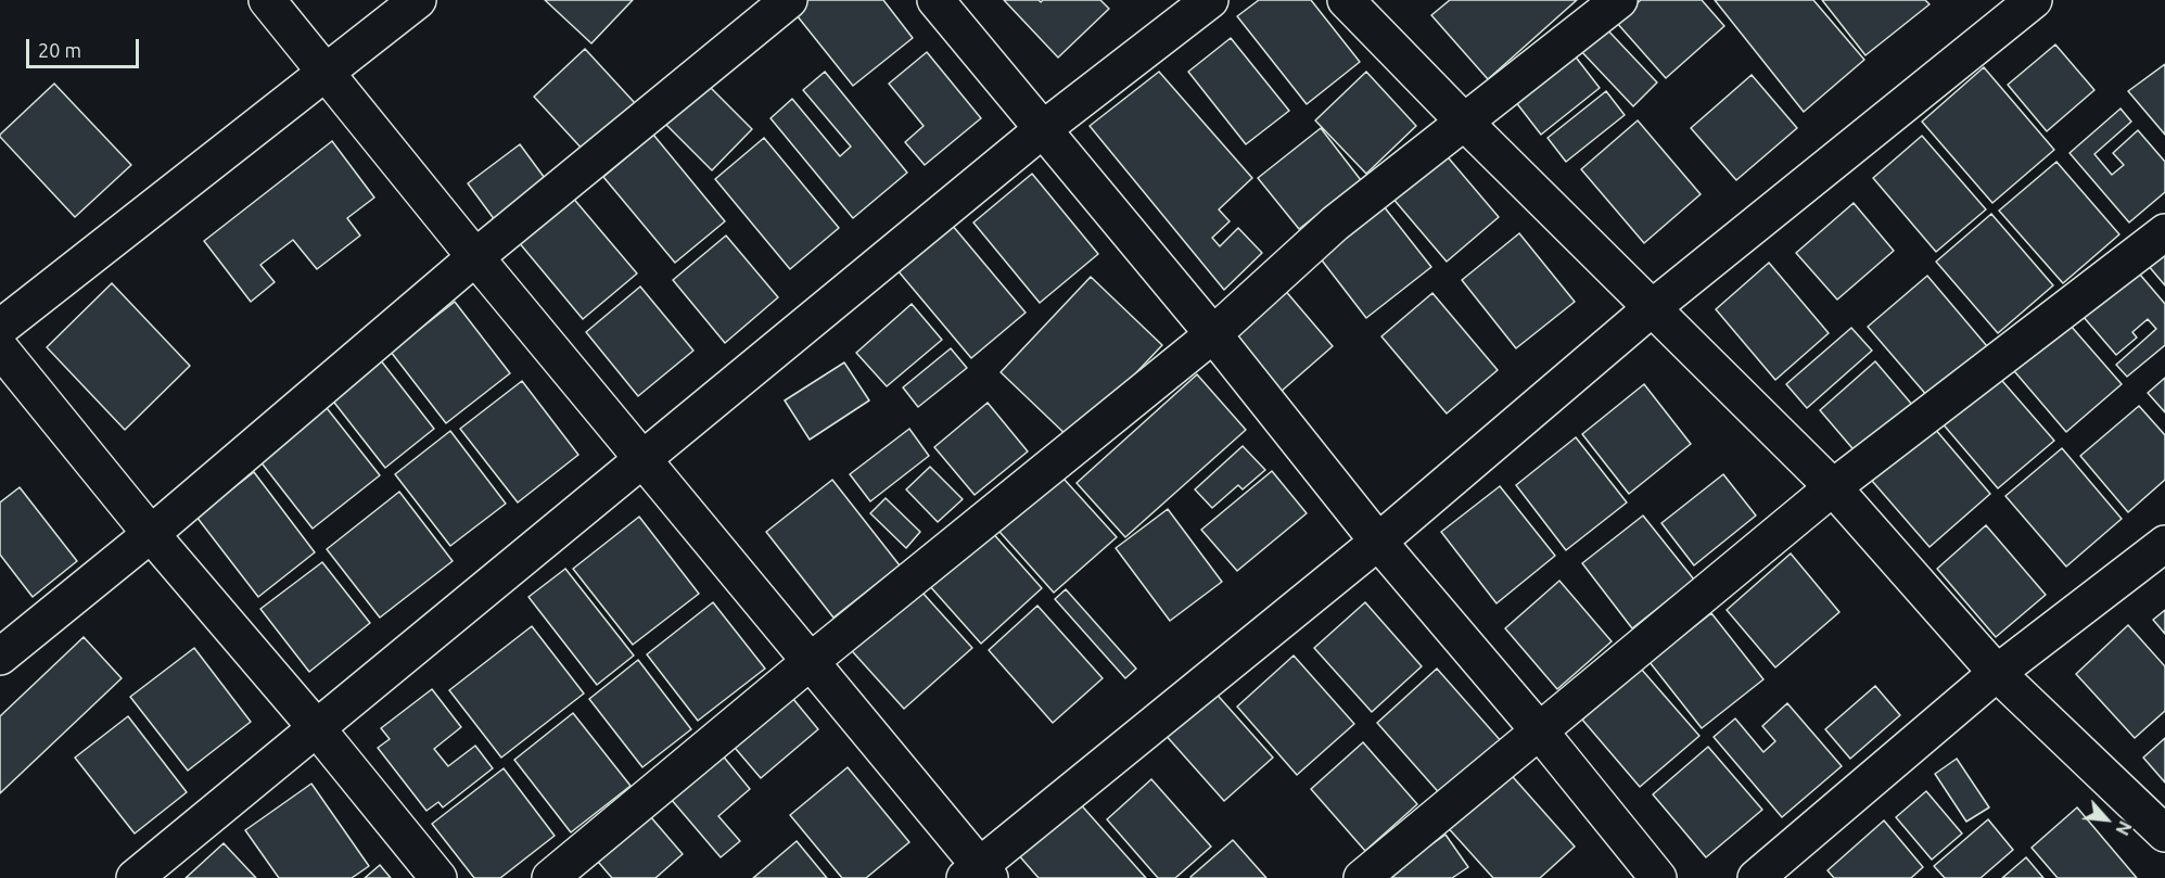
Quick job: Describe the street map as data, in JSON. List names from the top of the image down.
{
  "scale_bar": "20 m",
  "north": "bottom right"
}
